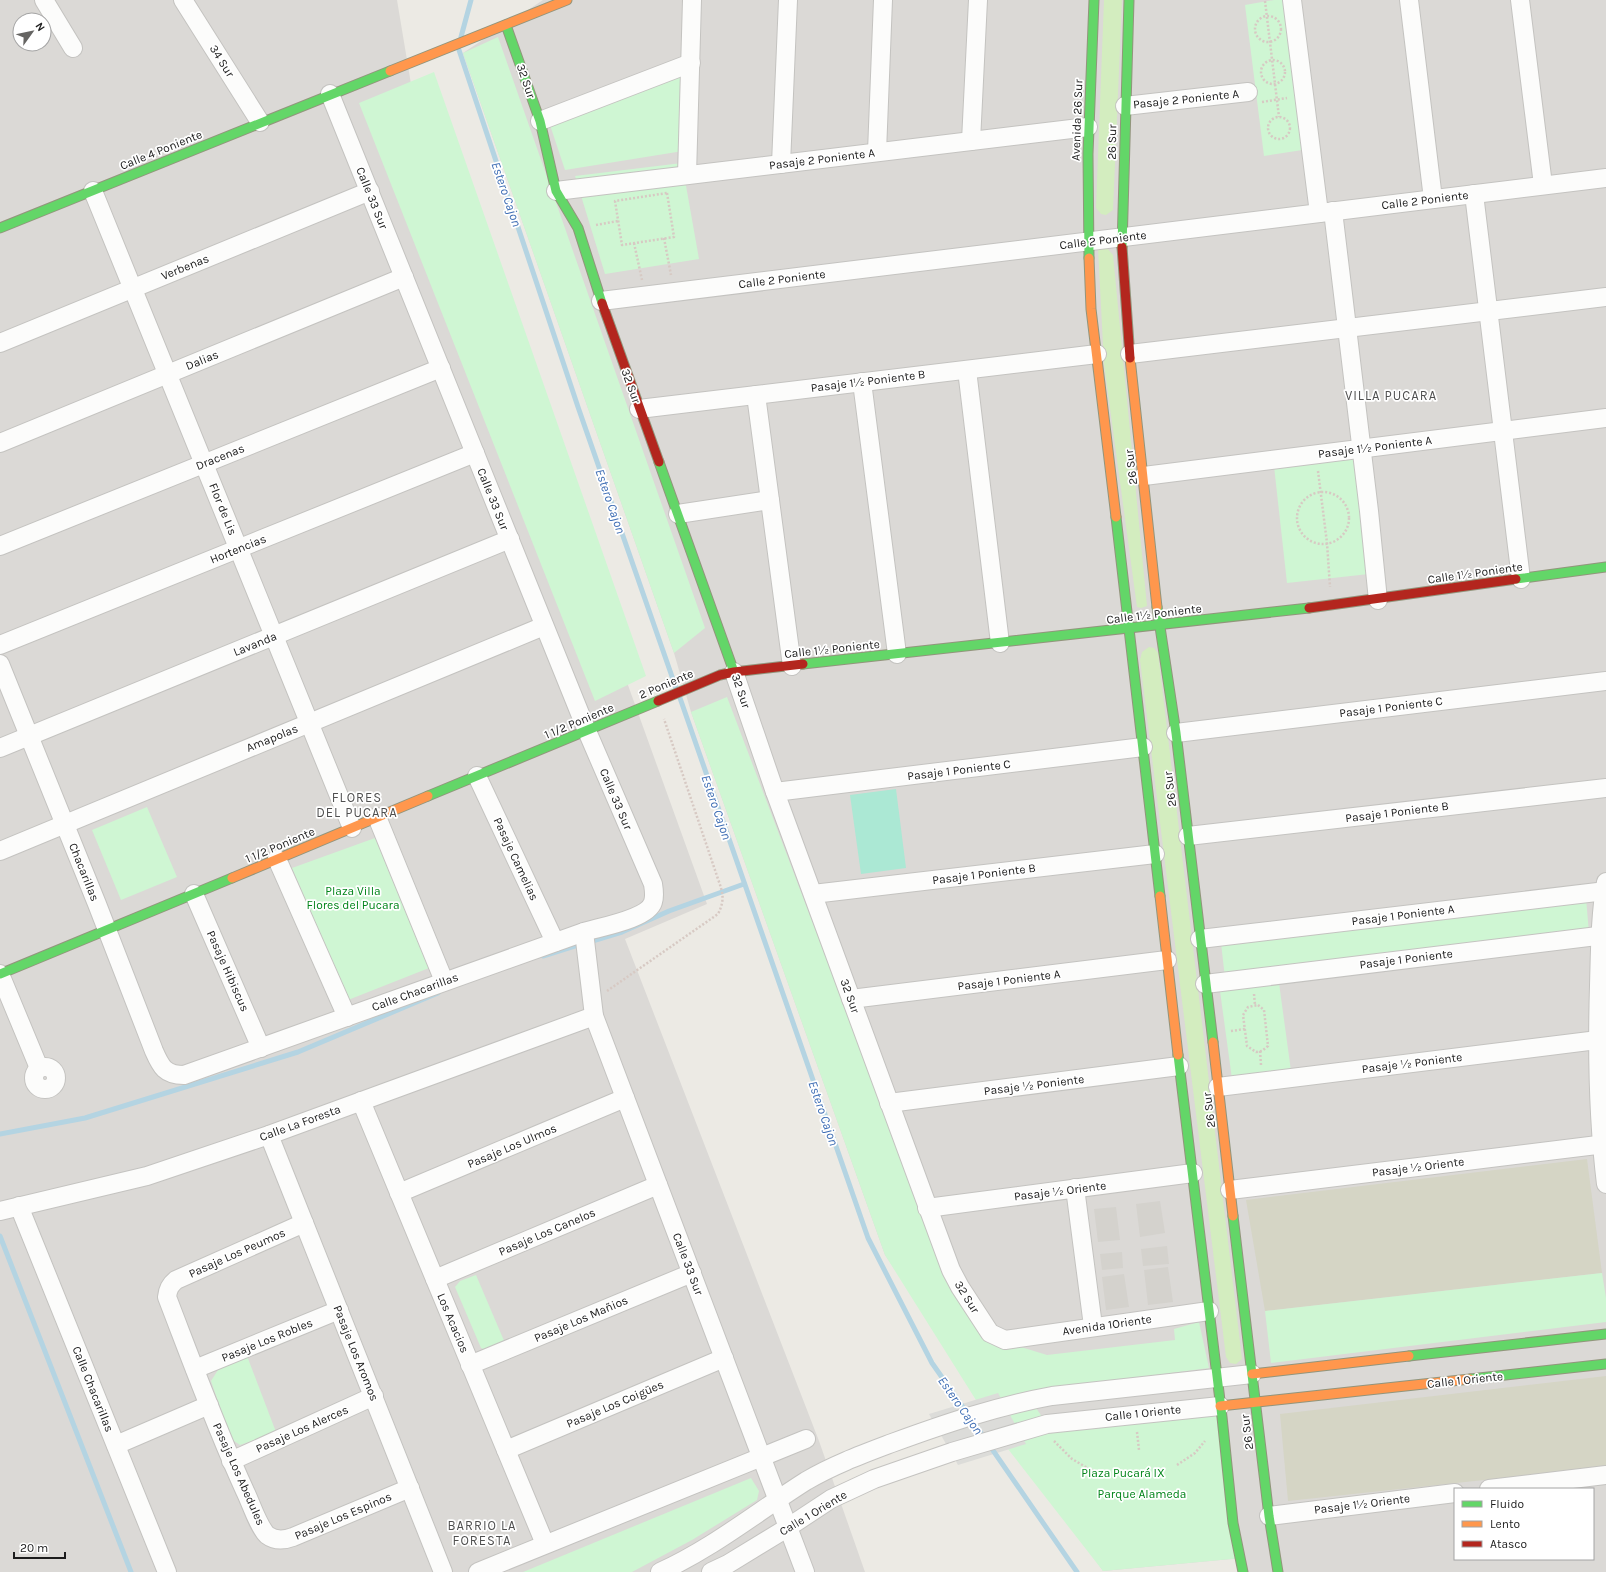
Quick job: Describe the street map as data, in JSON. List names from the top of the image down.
{
  "streets": {
    "street": [
      "34 Sur",
      "32 Sur",
      "Pasaje 2 Poniente A",
      "Avenida 26 Sur",
      "26 Sur",
      "Calle 4 Poniente",
      "Calle 33 Sur",
      "Calle 2 Poniente",
      "Verbenas",
      "Dalias",
      "Pasaje 1½ Poniente B",
      "Pasaje 1½ Poniente A",
      "Dracenas",
      "Flor de Lis",
      "Hortencias",
      "Calle 1½ Poniente",
      "Lavanda",
      "2 Poniente",
      "Pasaje 1 Poniente C",
      "1 1/2 Poniente",
      "Amapolas",
      "Pasaje 1 Poniente B",
      "Pasaje Camelias",
      "Chacarillas",
      "Pasaje 1 Poniente A",
      "Pasaje 1 Poniente",
      "Pasaje Hibiscus",
      "Calle Chacarillas",
      "Pasaje ½ Poniente",
      "Calle La Foresta",
      "Pasaje Los Ulmos",
      "Pasaje ½ Oriente",
      "Pasaje Los Canelos",
      "Pasaje Los Peumos",
      "Pasaje Los Mañios",
      "Los Acacios",
      "Avenida 1Oriente",
      "Pasaje Los Robles",
      "Pasaje Los Aromos",
      "Calle 1 Oriente",
      "Pasaje Los Coigües",
      "Pasaje Los Alerces",
      "Pasaje Los Abedules",
      "Pasaje 1½ Oriente",
      "Pasaje Los Espinos"
    ]
  },
  "crossings": [
    ["34 Sur", "Calle 4 Poniente"],
    ["32 Sur", "Pasaje 2 Poniente A"],
    ["32 Sur", "Calle 4 Poniente"],
    ["32 Sur", "Calle 2 Poniente"],
    ["32 Sur", "Pasaje 1½ Poniente B"],
    ["32 Sur", "Calle 1½ Poniente"],
    ["32 Sur", "Pasaje 1 Poniente C"],
    ["32 Sur", "Pasaje 1 Poniente B"],
    ["32 Sur", "Pasaje 1 Poniente A"],
    ["32 Sur", "Pasaje ½ Poniente"],
    ["32 Sur", "Pasaje ½ Oriente"],
    ["32 Sur", "Avenida 1Oriente"],
    ["Pasaje 2 Poniente A", "Avenida 26 Sur"],
    ["Pasaje 2 Poniente A", "26 Sur"],
    ["Avenida 26 Sur", "26 Sur"],
    ["Avenida 26 Sur", "Calle 2 Poniente"],
    ["26 Sur", "Calle 2 Poniente"],
    ["26 Sur", "Pasaje 1½ Poniente B"],
    ["26 Sur", "Pasaje 1½ Poniente A"],
    ["26 Sur", "Calle 1½ Poniente"],
    ["26 Sur", "Pasaje 1 Poniente C"],
    ["26 Sur", "Pasaje 1 Poniente B"],
    ["26 Sur", "Pasaje 1 Poniente A"],
    ["26 Sur", "Pasaje 1 Poniente"],
    ["26 Sur", "Pasaje ½ Poniente"],
    ["26 Sur", "Pasaje ½ Oriente"],
    ["26 Sur", "Avenida 1Oriente"],
    ["26 Sur", "Calle 1 Oriente"],
    ["26 Sur", "Pasaje 1½ Oriente"],
    ["Calle 4 Poniente", "Calle 33 Sur"],
    ["Calle 4 Poniente", "Flor de Lis"],
    ["Calle 33 Sur", "Verbenas"],
    ["Calle 33 Sur", "Dalias"],
    ["Calle 33 Sur", "Dracenas"],
    ["Calle 33 Sur", "Hortencias"],
    ["Calle 33 Sur", "Lavanda"],
    ["Calle 33 Sur", "1 1/2 Poniente"],
    ["Calle 33 Sur", "Amapolas"],
    ["Calle 33 Sur", "Calle Chacarillas"],
    ["Calle 33 Sur", "Calle La Foresta"],
    ["Calle 33 Sur", "Pasaje Los Ulmos"],
    ["Calle 33 Sur", "Pasaje Los Canelos"],
    ["Calle 33 Sur", "Pasaje Los Mañios"],
    ["Calle 33 Sur", "Calle 1 Oriente"],
    ["Calle 33 Sur", "Pasaje Los Coigües"],
    ["Verbenas", "Flor de Lis"],
    ["Dalias", "Flor de Lis"],
    ["Dracenas", "Flor de Lis"],
    ["Flor de Lis", "Hortencias"],
    ["Flor de Lis", "Lavanda"],
    ["Flor de Lis", "1 1/2 Poniente"],
    ["Flor de Lis", "Amapolas"],
    ["Calle 1½ Poniente", "2 Poniente"],
    ["Lavanda", "Chacarillas"],
    ["2 Poniente", "1 1/2 Poniente"],
    ["1 1/2 Poniente", "Pasaje Camelias"],
    ["1 1/2 Poniente", "Chacarillas"],
    ["1 1/2 Poniente", "Pasaje Hibiscus"],
    ["Amapolas", "Chacarillas"],
    ["Pasaje Camelias", "Calle Chacarillas"],
    ["Chacarillas", "Calle Chacarillas"],
    ["Pasaje Hibiscus", "Calle Chacarillas"],
    ["Calle Chacarillas", "Calle La Foresta"],
    ["Calle La Foresta", "Los Acacios"],
    ["Calle La Foresta", "Pasaje Los Aromos"],
    ["Pasaje Los Ulmos", "Los Acacios"],
    ["Pasaje Los Canelos", "Los Acacios"],
    ["Pasaje Los Peumos", "Pasaje Los Aromos"],
    ["Pasaje Los Peumos", "Pasaje Los Abedules"],
    ["Pasaje Los Mañios", "Los Acacios"],
    ["Los Acacios", "Pasaje Los Coigües"],
    ["Pasaje Los Robles", "Pasaje Los Aromos"],
    ["Pasaje Los Robles", "Pasaje Los Abedules"],
    ["Pasaje Los Aromos", "Pasaje Los Alerces"],
    ["Pasaje Los Aromos", "Pasaje Los Espinos"],
    ["Pasaje Los Alerces", "Pasaje Los Abedules"],
    ["Pasaje Los Abedules", "Pasaje Los Espinos"]
  ],
  "districts": ["VILLA PUCARA", "FLORES DEL PUCARA", "BARRIO LA FORESTA"],
  "water": ["Estero Cajon"],
  "parks": ["Plaza Villa Flores del Pucara", "Plaza Pucará IX", "Parque Alameda"],
  "legend": ["Fluido", "Lento", "Atasco"],
  "scale_bar": "20 m",
  "north": "top right"
}
